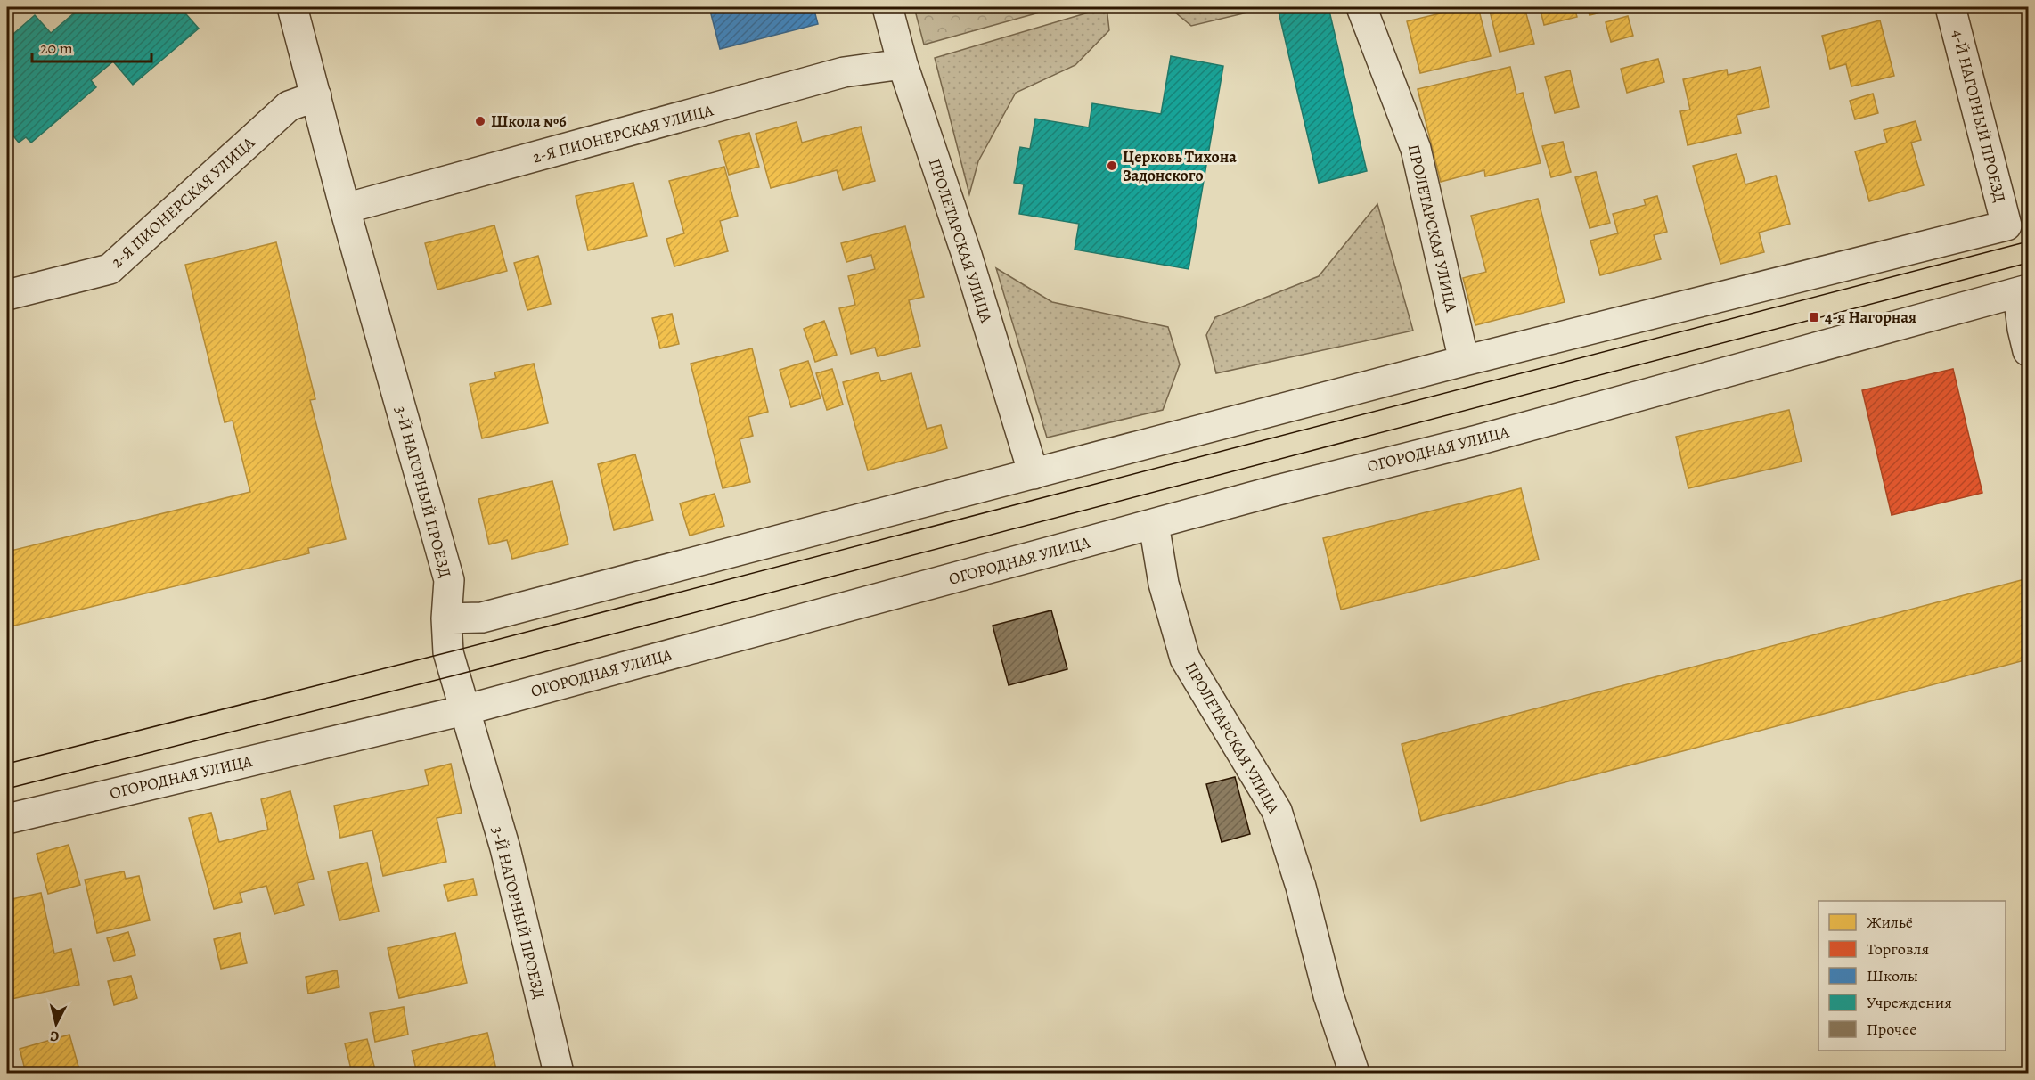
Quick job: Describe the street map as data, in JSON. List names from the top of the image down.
{
  "streets": {
    "street": [
      "4-Й НАГОРНЫЙ ПРОЕЗД",
      "2-Я ПИОНЕРСКАЯ УЛИЦА",
      "ПРОЛЕТАРСКАЯ УЛИЦА",
      "ОГОРОДНАЯ УЛИЦА",
      "3-Й НАГОРНЫЙ ПРОЕЗД"
    ]
  },
  "crossings": [
    ["4-Й НАГОРНЫЙ ПРОЕЗД", "ПРОЛЕТАРСКАЯ УЛИЦА"],
    ["2-Я ПИОНЕРСКАЯ УЛИЦА", "ПРОЛЕТАРСКАЯ УЛИЦА"],
    ["2-Я ПИОНЕРСКАЯ УЛИЦА", "3-Й НАГОРНЫЙ ПРОЕЗД"],
    ["ПРОЛЕТАРСКАЯ УЛИЦА", "ОГОРОДНАЯ УЛИЦА"],
    ["ОГОРОДНАЯ УЛИЦА", "3-Й НАГОРНЫЙ ПРОЕЗД"]
  ],
  "places": {
    "other": ["Школа №6", "Церковь Тихона Задонского"],
    "transit": ["4-я Нагорная"]
  },
  "legend": [
    "Жильё",
    "Торговля",
    "Школы",
    "Учреждения",
    "Прочее"
  ],
  "scale_bar": "20 m",
  "north": "bottom"
}
